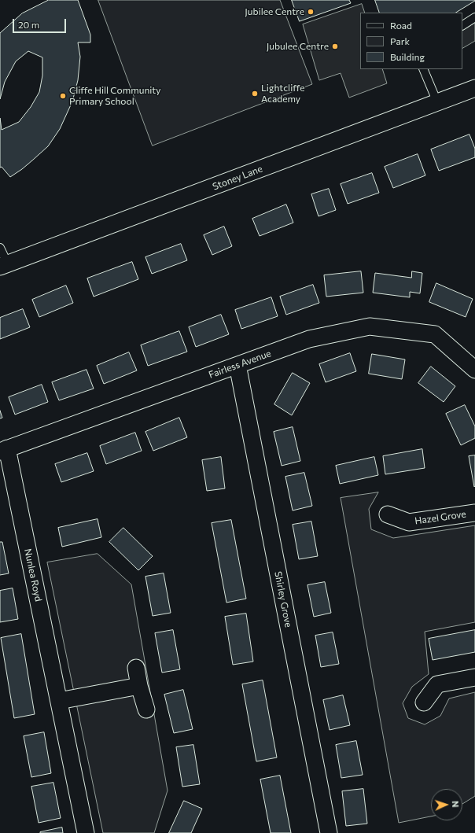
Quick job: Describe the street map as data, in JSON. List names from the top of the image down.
{
  "streets": {
    "street": [
      "Stoney Lane",
      "Fairless Avenue",
      "Hazel Grove",
      "Nunlea Royd",
      "Shirley Grove"
    ]
  },
  "crossings": [
    ["Fairless Avenue", "Nunlea Royd"],
    ["Fairless Avenue", "Shirley Grove"]
  ],
  "places": [
    "Jubilee Centre",
    "Jubulee Centre",
    "Lightcliffe Academy",
    "Cliffe Hill Community Primary School"
  ],
  "legend": ["Road", "Park", "Building"],
  "scale_bar": "20 m",
  "north": "right"
}
